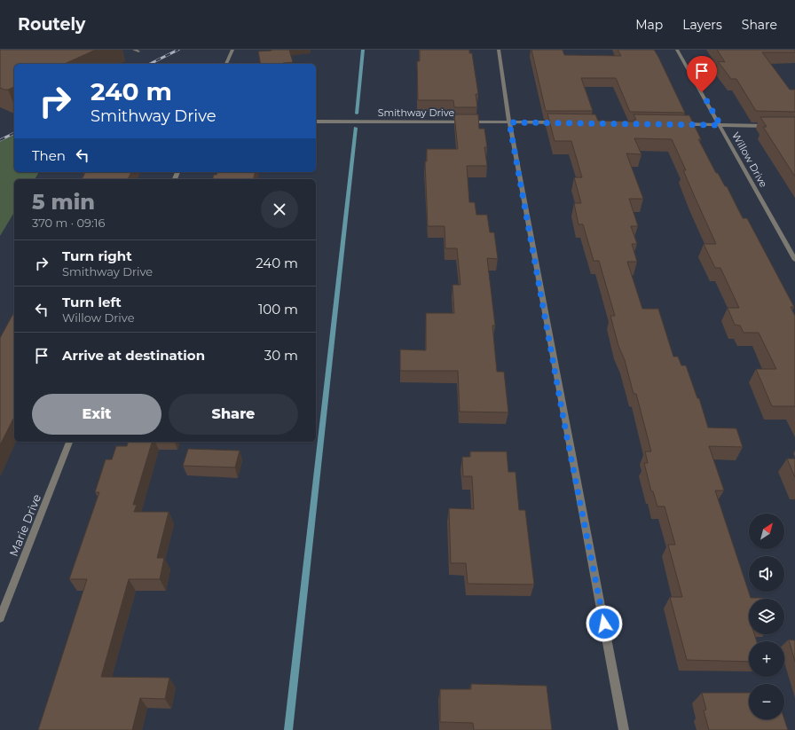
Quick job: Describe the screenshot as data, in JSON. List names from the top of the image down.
{
  "streets": {
    "street": ["Smithway Drive", "Willow Drive", "Marie Drive"]
  },
  "north": "top right",
  "page": {
    "header": "Routely",
    "nav": ["Map", "Layers", "Share"],
    "turn": ["240 m", "Smithway Drive"],
    "then": "Then",
    "heading": ["5 min", "370 m · 09:16"],
    "list": [
      {
        "name": "Turn right",
        "note": "Smithway Drive",
        "value": "240 m"
      },
      {
        "name": "Turn left",
        "note": "Willow Drive",
        "value": "100 m"
      },
      {
        "name": "Arrive at destination",
        "value": "30 m"
      }
    ],
    "buttons": ["Exit", "Share"],
    "map_buttons": ["+", "−"]
  }
}
